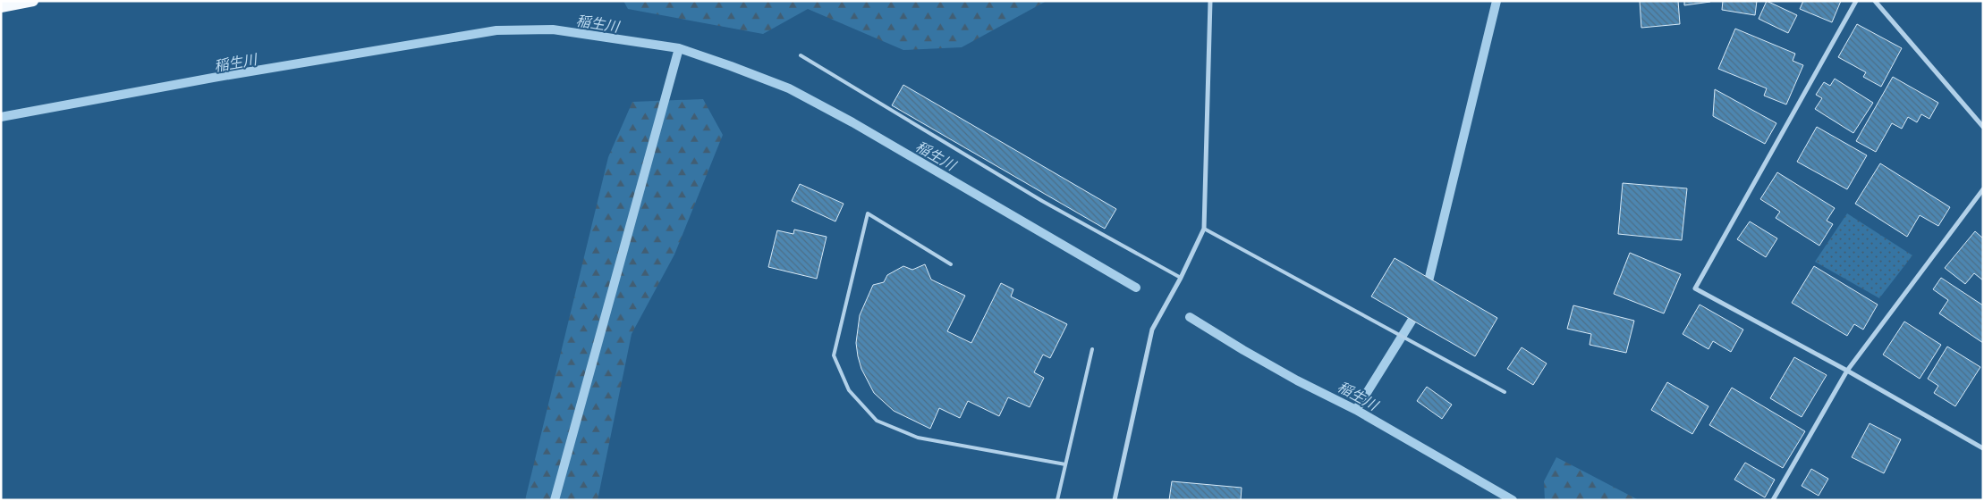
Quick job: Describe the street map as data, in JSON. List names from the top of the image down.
{
  "water": ["稲生川"]
}
